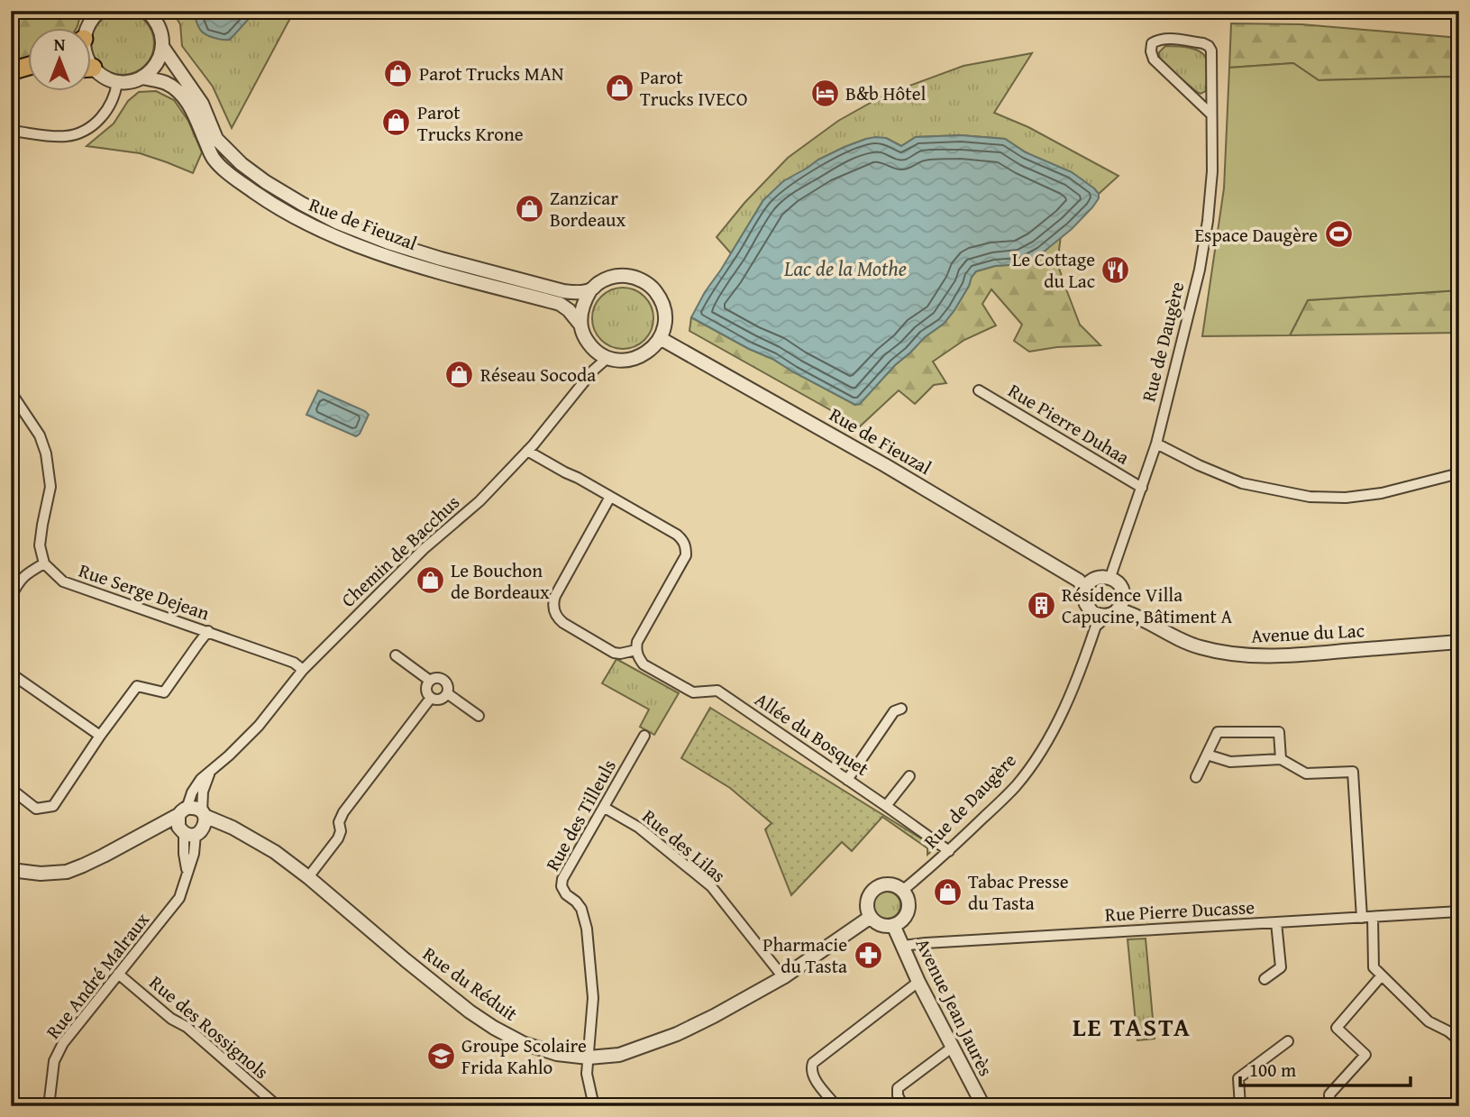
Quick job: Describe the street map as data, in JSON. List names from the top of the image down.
{
  "streets": {
    "street": [
      "Rue de Fieuzal",
      "Rue de Daugère",
      "Rue Pierre Duhaa",
      "Chemin de Bacchus",
      "Rue Serge Dejean",
      "Avenue du Lac",
      "Allée du Bosquet",
      "Rue des Tilleuls",
      "Rue des Lilas",
      "Rue Pierre Ducasse",
      "Rue André Malraux",
      "Rue du Réduit",
      "Avenue Jean Jaurès",
      "Rue des Rossignols"
    ]
  },
  "crossings": [
    ["Rue de Fieuzal", "Rue de Daugère"],
    ["Rue de Fieuzal", "Chemin de Bacchus"],
    ["Rue de Fieuzal", "Avenue du Lac"],
    ["Rue de Daugère", "Rue Pierre Duhaa"],
    ["Rue de Daugère", "Avenue du Lac"],
    ["Rue de Daugère", "Allée du Bosquet"],
    ["Rue de Daugère", "Rue du Réduit"],
    ["Rue de Daugère", "Avenue Jean Jaurès"],
    ["Chemin de Bacchus", "Rue Serge Dejean"],
    ["Chemin de Bacchus", "Rue André Malraux"],
    ["Chemin de Bacchus", "Rue du Réduit"],
    ["Rue des Tilleuls", "Rue des Lilas"],
    ["Rue des Tilleuls", "Rue du Réduit"],
    ["Rue des Lilas", "Rue du Réduit"],
    ["Rue Pierre Ducasse", "Avenue Jean Jaurès"],
    ["Rue André Malraux", "Rue du Réduit"],
    ["Rue André Malraux", "Rue des Rossignols"],
    ["Rue du Réduit", "Avenue Jean Jaurès"]
  ],
  "districts": ["LE TASTA"],
  "water": ["Lac de la Mothe"],
  "places": {
    "shop": [
      "Parot Trucks MAN",
      "Parot Trucks IVECO",
      "Parot Trucks Krone",
      "Zanzicar Bordeaux",
      "Réseau Socoda",
      "Le Bouchon de Bordeaux",
      "Tabac Presse du Tasta"
    ],
    "hotel": ["B&b Hôtel"],
    "sports": ["Espace Daugère"],
    "restaurant": ["Le Cottage du Lac"],
    "building": ["Résidence Villa Capucine, Bâtiment A"],
    "pharmacy": ["Pharmacie du Tasta"],
    "school or university": ["Groupe Scolaire Frida Kahlo"]
  },
  "scale_bar": "100 m",
  "north": "top"
}
